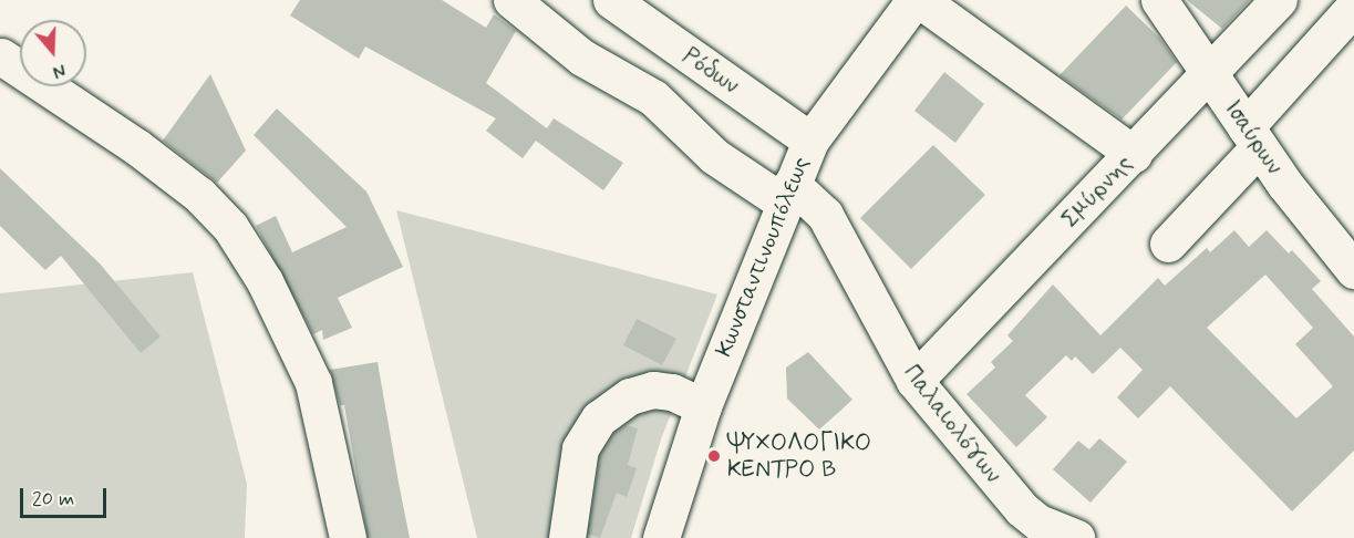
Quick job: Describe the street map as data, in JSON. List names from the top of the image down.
{
  "streets": {
    "street": [
      "Ρόδων",
      "Ισαύρων",
      "Σμύρνης",
      "Κωνσταντινουπόλεως",
      "Παλαιολόγων"
    ]
  },
  "crossings": [
    ["Ρόδων", "Κωνσταντινουπόλεως"],
    ["Ισαύρων", "Σμύρνης"],
    ["Σμύρνης", "Παλαιολόγων"],
    ["Κωνσταντινουπόλεως", "Παλαιολόγων"]
  ],
  "places": ["ΨΥΧΟΛΟΓΙΚΟ ΚΕΝΤΡΟ B"],
  "scale_bar": "20 m",
  "north": "bottom"
}
